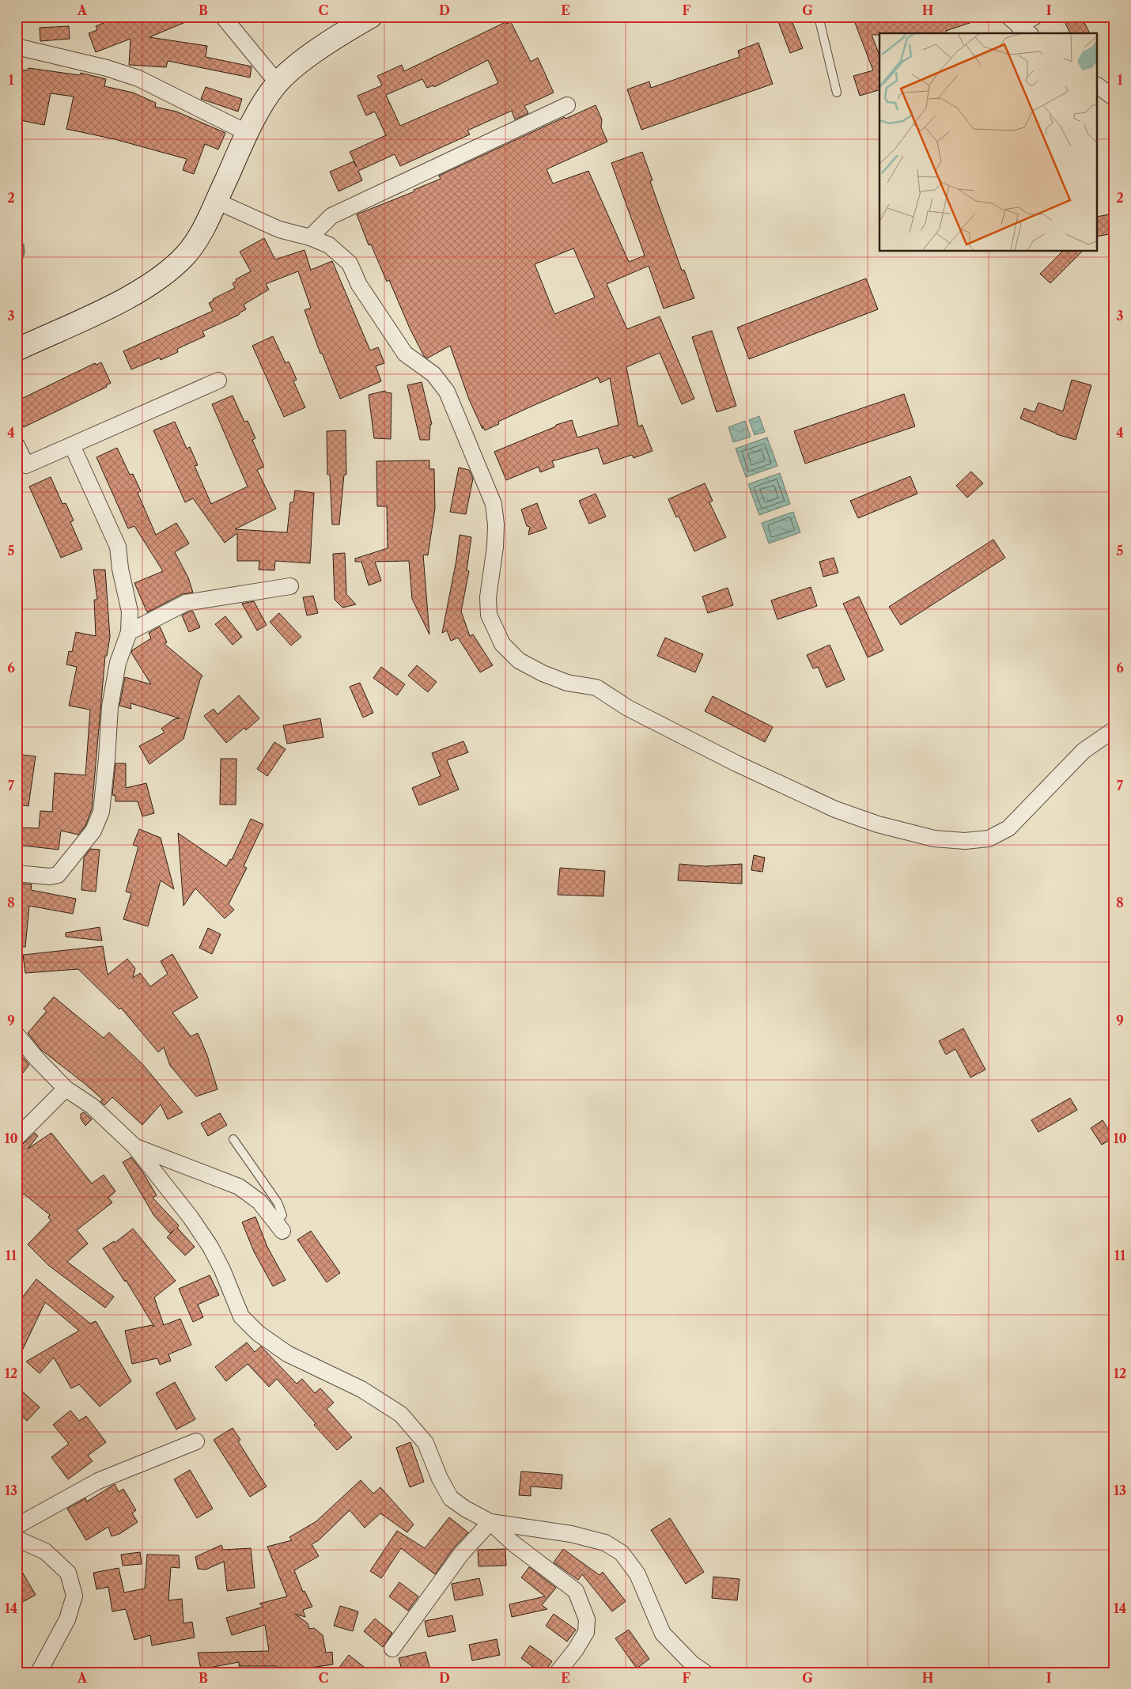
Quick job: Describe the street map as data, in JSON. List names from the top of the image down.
{
  "grid": {
    "columns": [
      "A",
      "B",
      "C",
      "D",
      "E",
      "F",
      "G",
      "H",
      "I"
    ],
    "rows": [
      "1",
      "2",
      "3",
      "4",
      "5",
      "6",
      "7",
      "8",
      "9",
      "10",
      "11",
      "12",
      "13",
      "14"
    ]
  }
}
